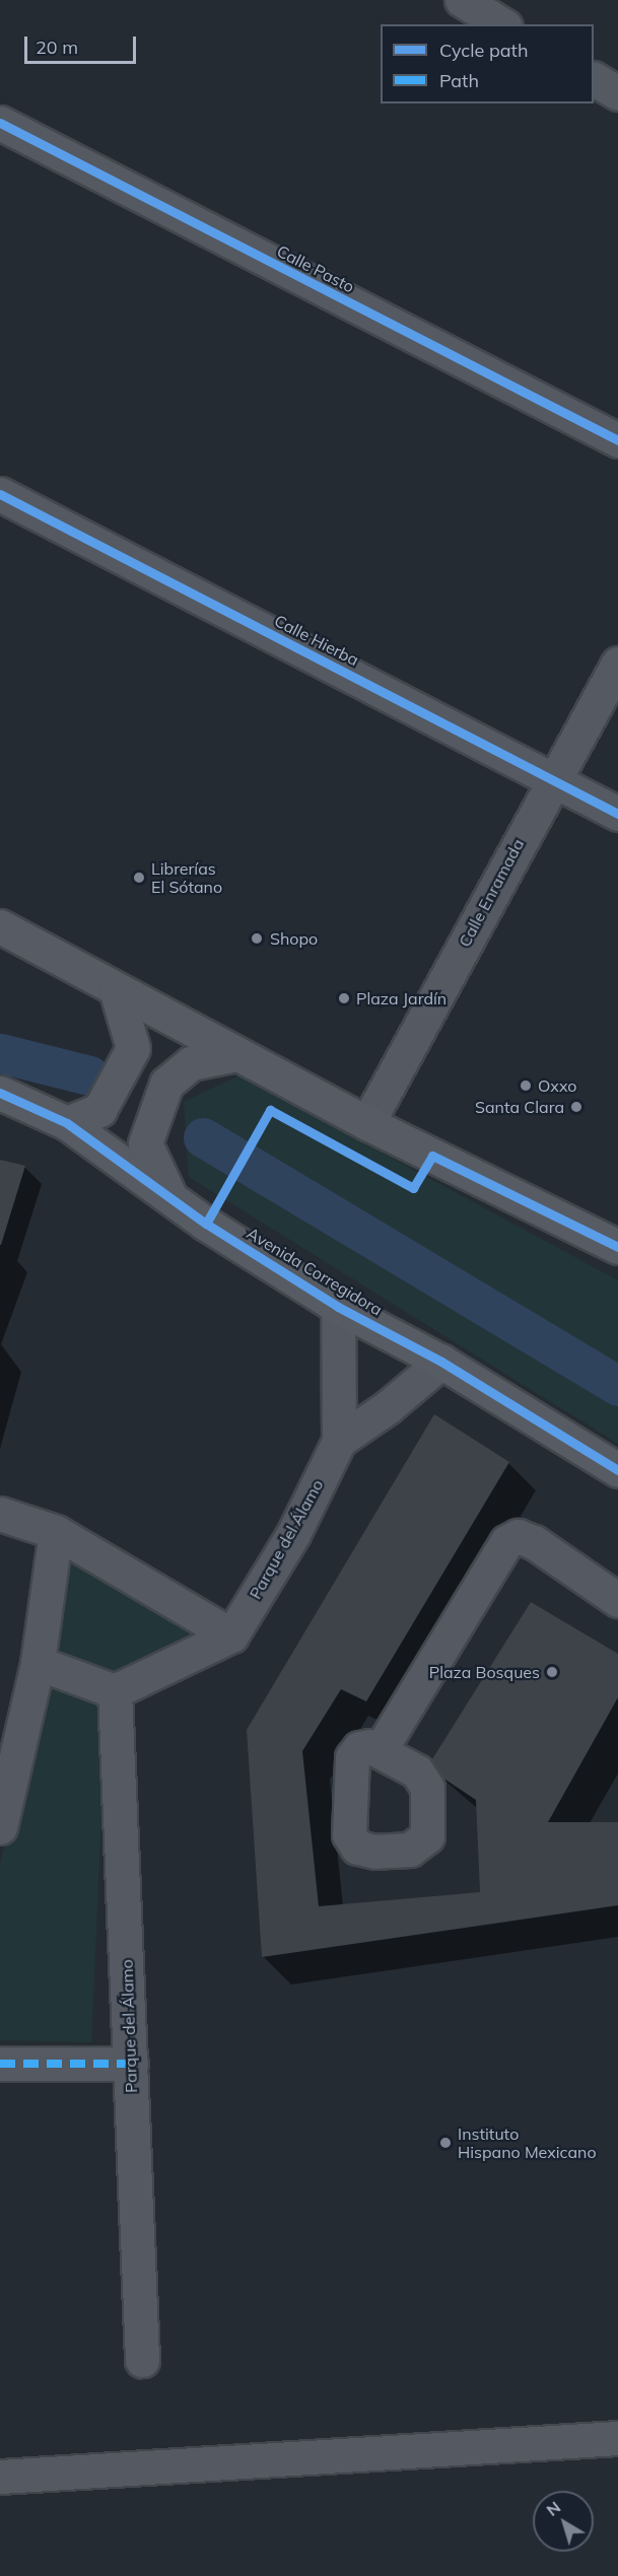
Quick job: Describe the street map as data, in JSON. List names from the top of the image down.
{
  "streets": {
    "main road": ["Avenida Corregidora"],
    "street": [
      "Calle Pasto",
      "Calle Hierba",
      "Calle Enramada",
      "Parque del Álamo"
    ]
  },
  "crossings": [
    ["Calle Hierba", "Calle Enramada"],
    ["Avenida Corregidora", "Parque del Álamo"]
  ],
  "places": [
    "Librerías El Sótano",
    "Shopo",
    "Plaza Jardín",
    "Oxxo",
    "Santa Clara",
    "Plaza Bosques",
    "Instituto Hispano Mexicano"
  ],
  "legend": ["Cycle path", "Path"],
  "scale_bar": "20 m",
  "north": "top left"
}
